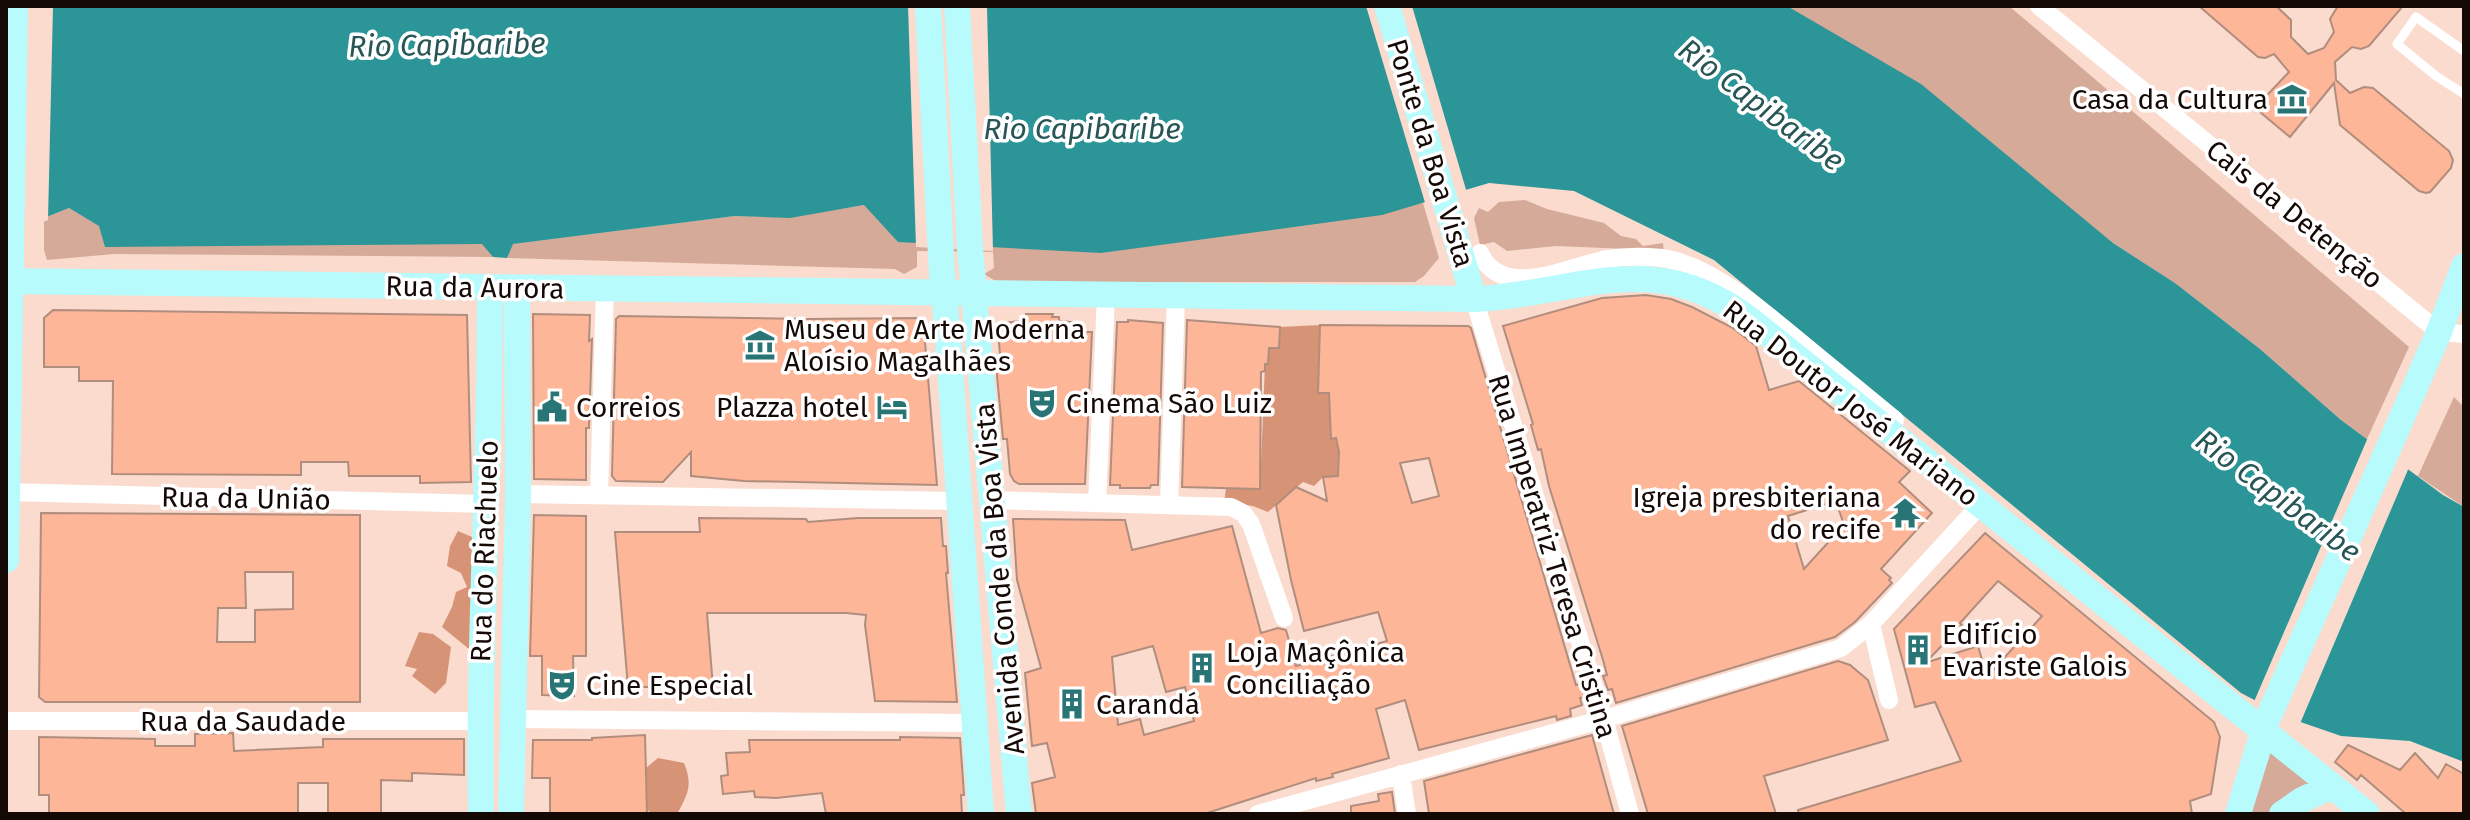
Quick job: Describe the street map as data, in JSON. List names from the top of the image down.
{
  "streets": {
    "main road": [
      "Ponte da Boa Vista",
      "Rua da Aurora",
      "Rua Doutor José Mariano",
      "Rua do Riachuelo",
      "Avenida Conde da Boa Vista"
    ],
    "street": [
      "Cais da Detenção",
      "Rua da União",
      "Rua Imperatriz Teresa Cristina",
      "Rua da Saudade"
    ]
  },
  "crossings": [
    ["Ponte da Boa Vista", "Rua Doutor José Mariano"],
    ["Ponte da Boa Vista", "Rua Imperatriz Teresa Cristina"],
    ["Rua da Aurora", "Rua Doutor José Mariano"],
    ["Rua da Aurora", "Rua do Riachuelo"],
    ["Rua da Aurora", "Avenida Conde da Boa Vista"],
    ["Rua Doutor José Mariano", "Rua Imperatriz Teresa Cristina"],
    ["Rua Doutor José Mariano", "Avenida Conde da Boa Vista"],
    ["Rua da União", "Rua do Riachuelo"],
    ["Rua do Riachuelo", "Rua da Saudade"]
  ],
  "water": ["Rio Capibaribe"],
  "places": {
    "museum": ["Casa da Cultura", "Museu de Arte Moderna Aloísio Magalhães"],
    "theatre": ["Cinema São Luiz", "Cine Especial"],
    "public building": ["Correios"],
    "hotel": ["Plazza hotel"],
    "temple": ["Igreja presbiteriana do recife"],
    "building": ["Edifício Evariste Galois", "Loja Maçônica Conciliação", "Carandá"]
  }
}
